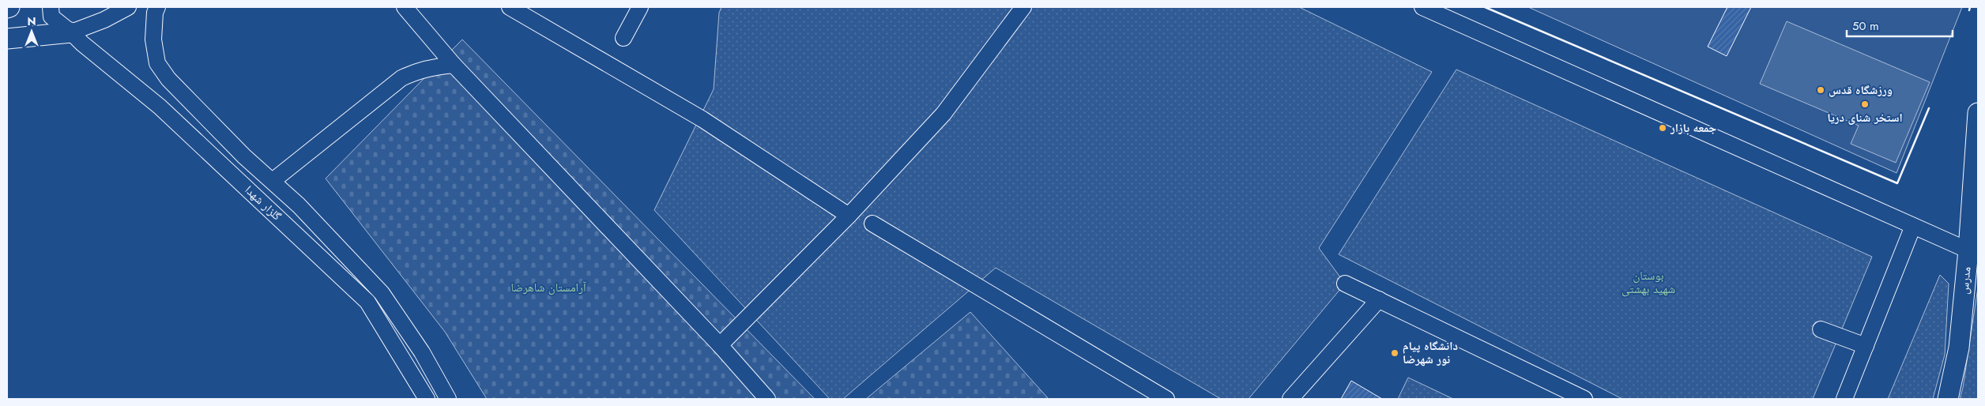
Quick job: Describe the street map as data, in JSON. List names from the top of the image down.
{
  "streets": {
    "main road": ["مدرس"],
    "street": ["گلزار شهدا"]
  },
  "parks": ["بوستان شهید بهشتی", "آرامستان شاهرضا"],
  "places": [
    "ورزشگاه قدس",
    "استخر شنای دریا",
    "جمعه بازار",
    "دانشگاه پیام نور شهرضا"
  ],
  "scale_bar": "50 m",
  "north": "top"
}
